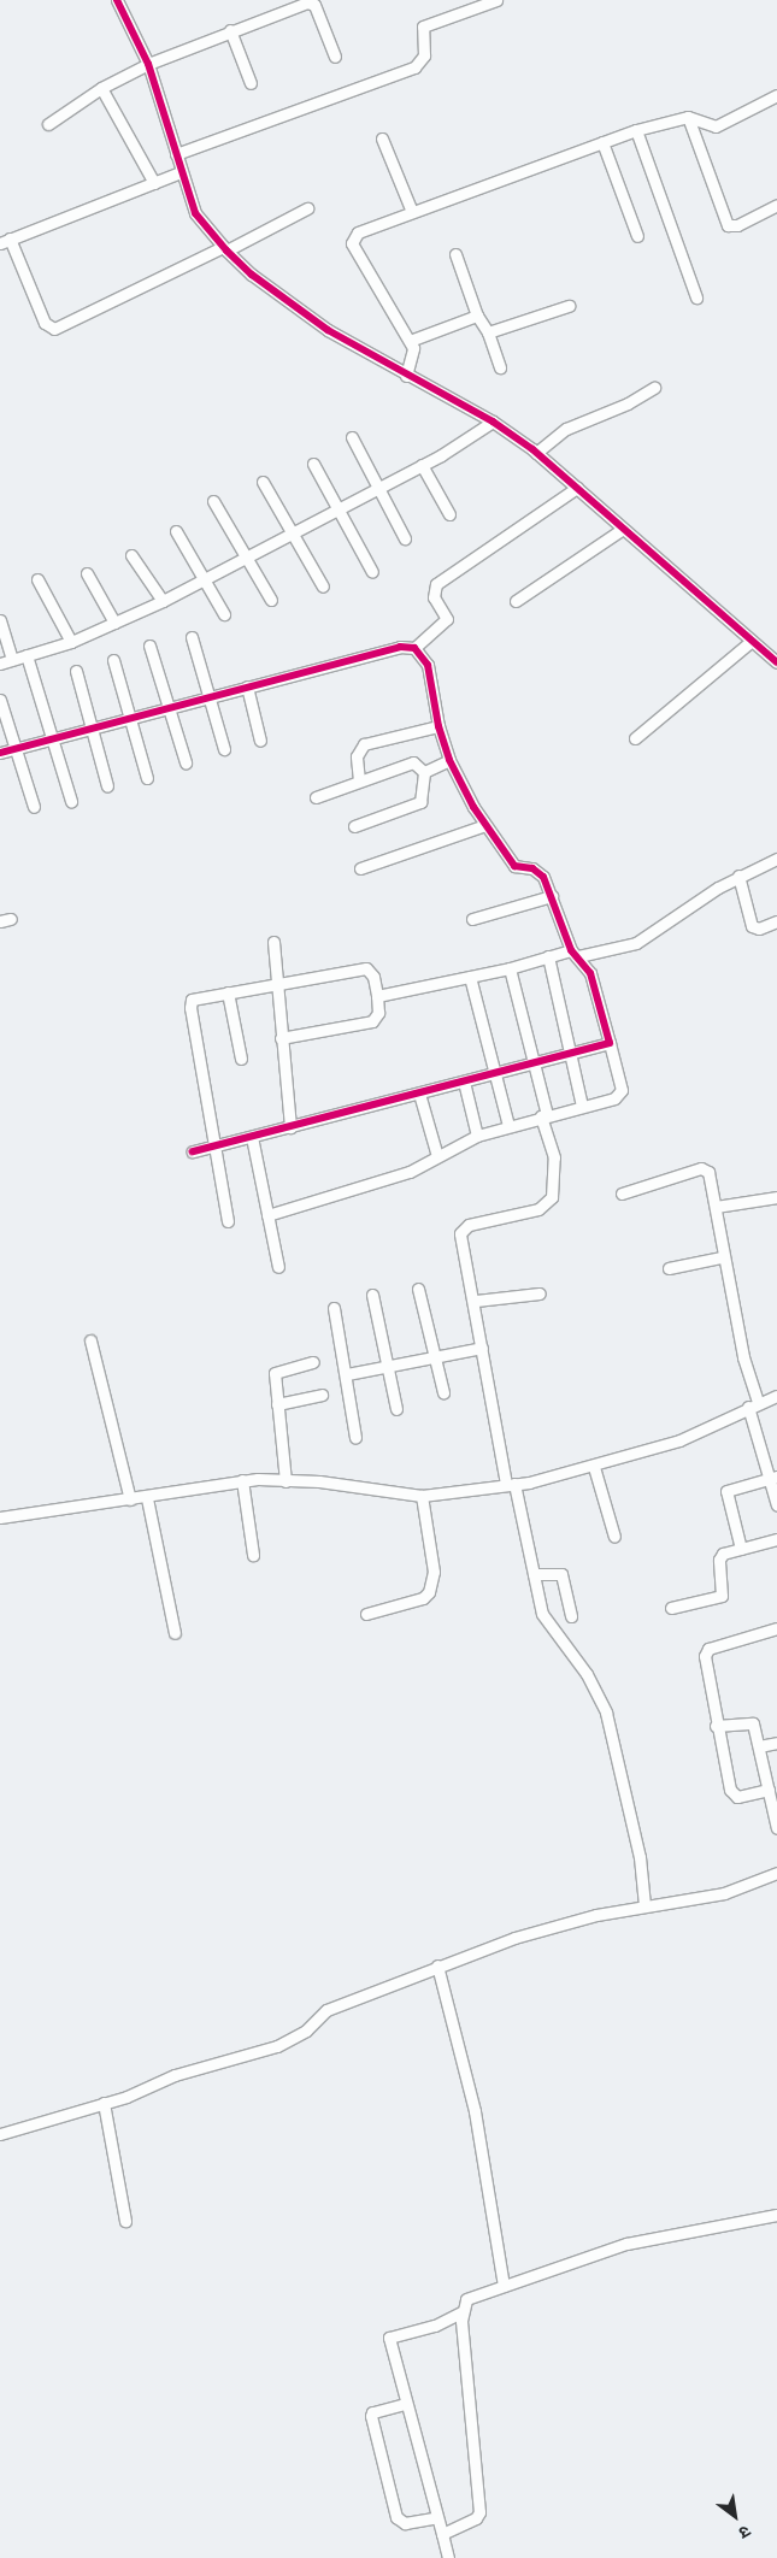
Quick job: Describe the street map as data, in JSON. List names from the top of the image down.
{
  "north": "bottom right"
}
